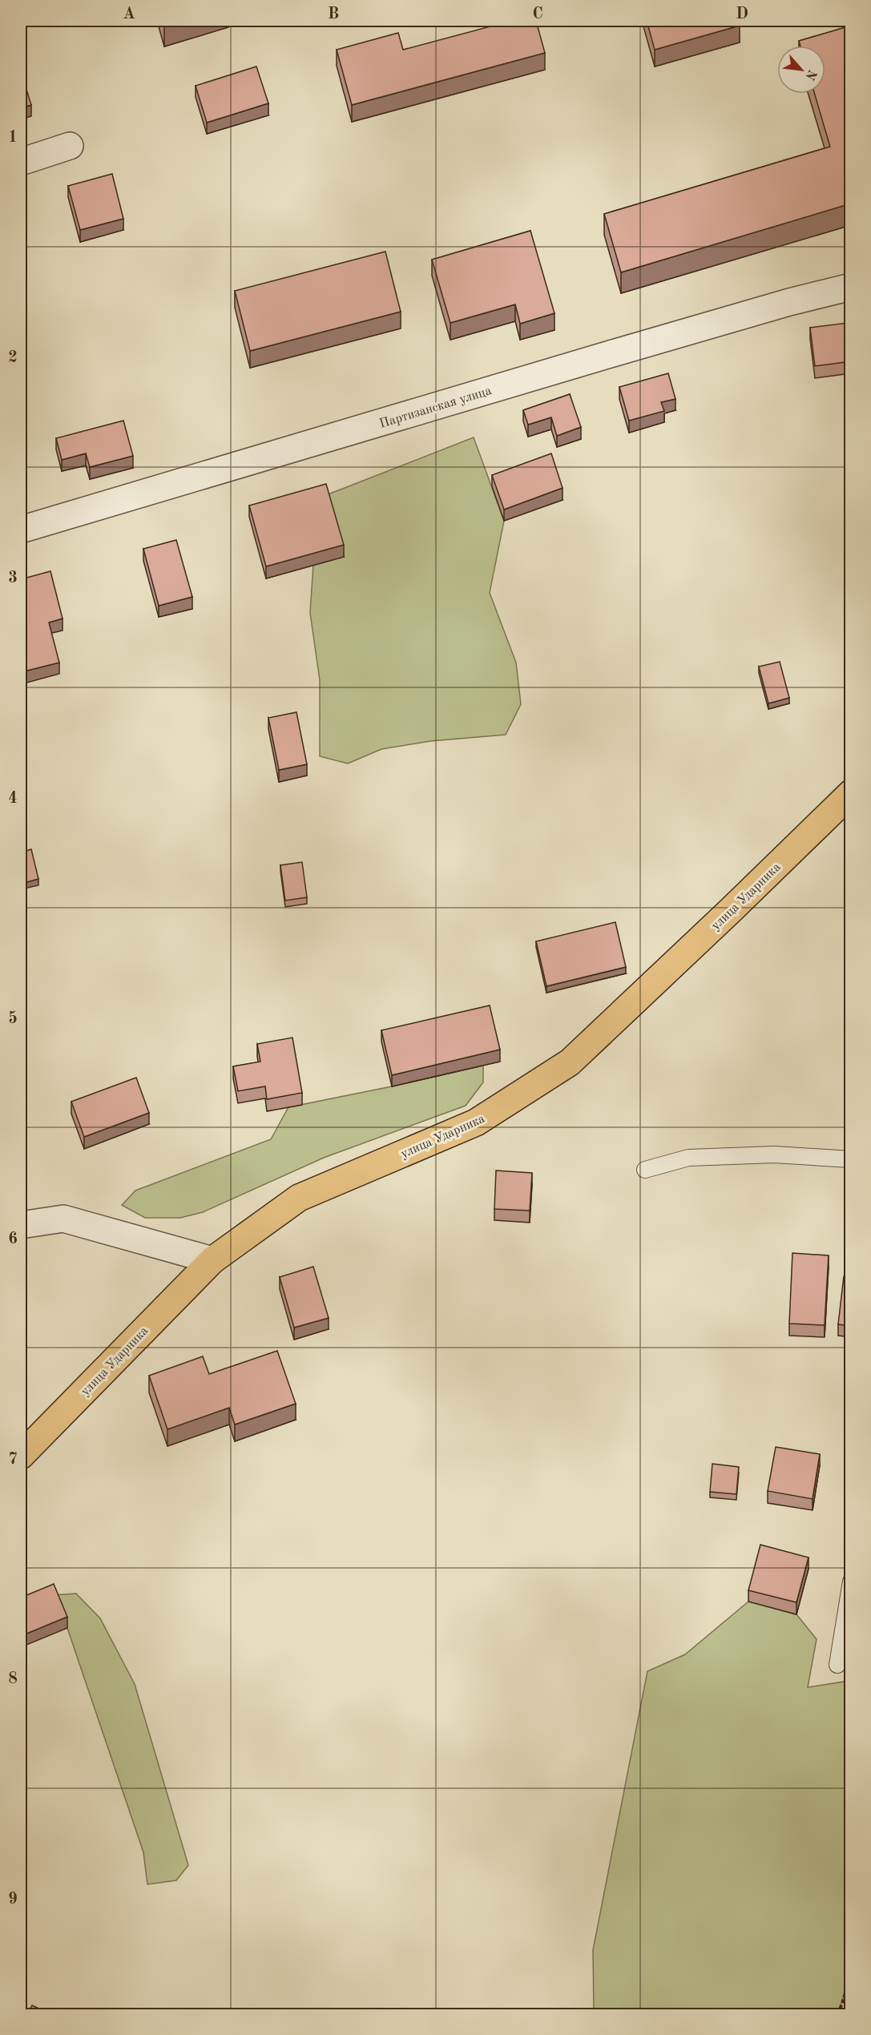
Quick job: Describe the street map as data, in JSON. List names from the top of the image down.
{
  "streets": {
    "main road": ["улица Ударника"],
    "street": ["Партизанская улица"]
  },
  "north": "bottom right",
  "grid": {
    "columns": [
      "A",
      "B",
      "C",
      "D"
    ],
    "rows": [
      "1",
      "2",
      "3",
      "4",
      "5",
      "6",
      "7",
      "8",
      "9"
    ]
  }
}
